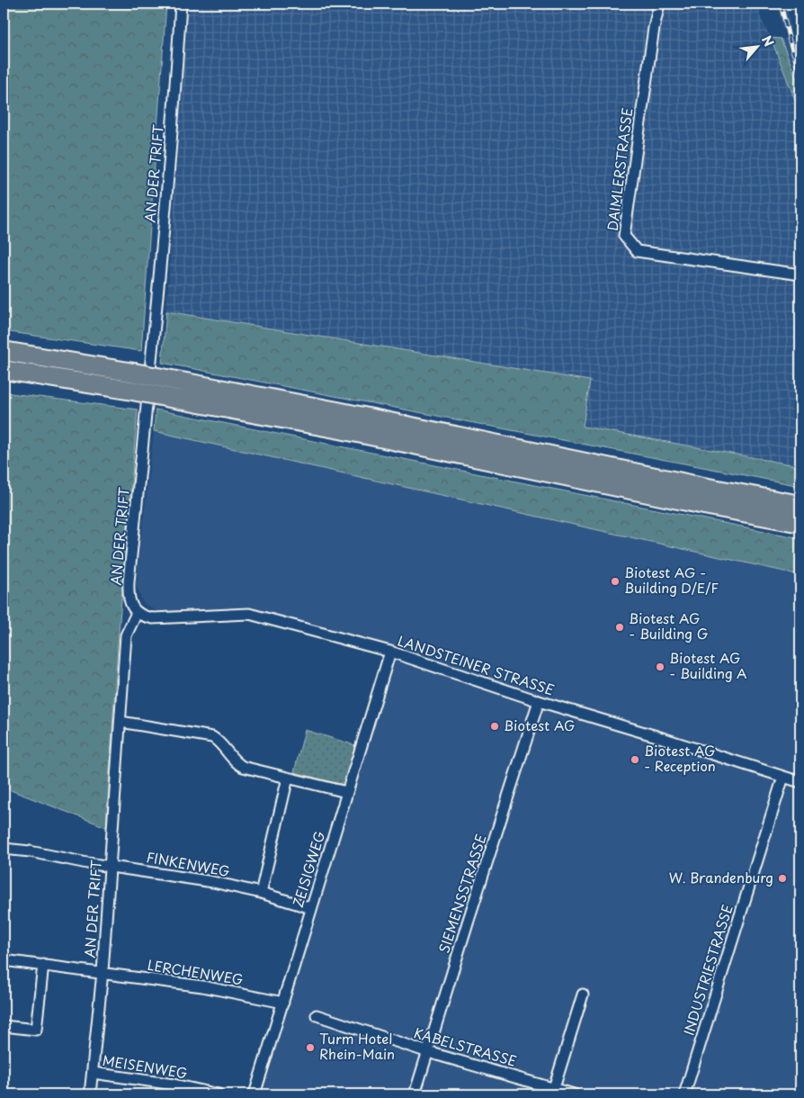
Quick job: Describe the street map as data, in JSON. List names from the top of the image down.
{
  "streets": {
    "street": [
      "DAIMLERSTRASSE",
      "AN DER TRIFT",
      "LANDSTEINER STRASSE",
      "FINKENWEG",
      "ZEISIGWEG",
      "SIEMENSSTRASSE",
      "INDUSTRIESTRASSE",
      "LERCHENWEG",
      "KABELSTRASSE",
      "MEISENWEG"
    ]
  },
  "crossings": [
    ["AN DER TRIFT", "LANDSTEINER STRASSE"],
    ["AN DER TRIFT", "FINKENWEG"],
    ["AN DER TRIFT", "LERCHENWEG"],
    ["AN DER TRIFT", "MEISENWEG"],
    ["LANDSTEINER STRASSE", "ZEISIGWEG"],
    ["LANDSTEINER STRASSE", "SIEMENSSTRASSE"],
    ["LANDSTEINER STRASSE", "INDUSTRIESTRASSE"],
    ["FINKENWEG", "ZEISIGWEG"],
    ["ZEISIGWEG", "LERCHENWEG"],
    ["SIEMENSSTRASSE", "KABELSTRASSE"]
  ],
  "places": [
    "Biotest AG - Building D/E/F",
    "Biotest AG - Building G",
    "Biotest AG - Building A",
    "Biotest AG",
    "Biotest AG - Reception",
    "W. Brandenburg",
    "Turm Hotel Rhein-Main"
  ],
  "north": "top right"
}
